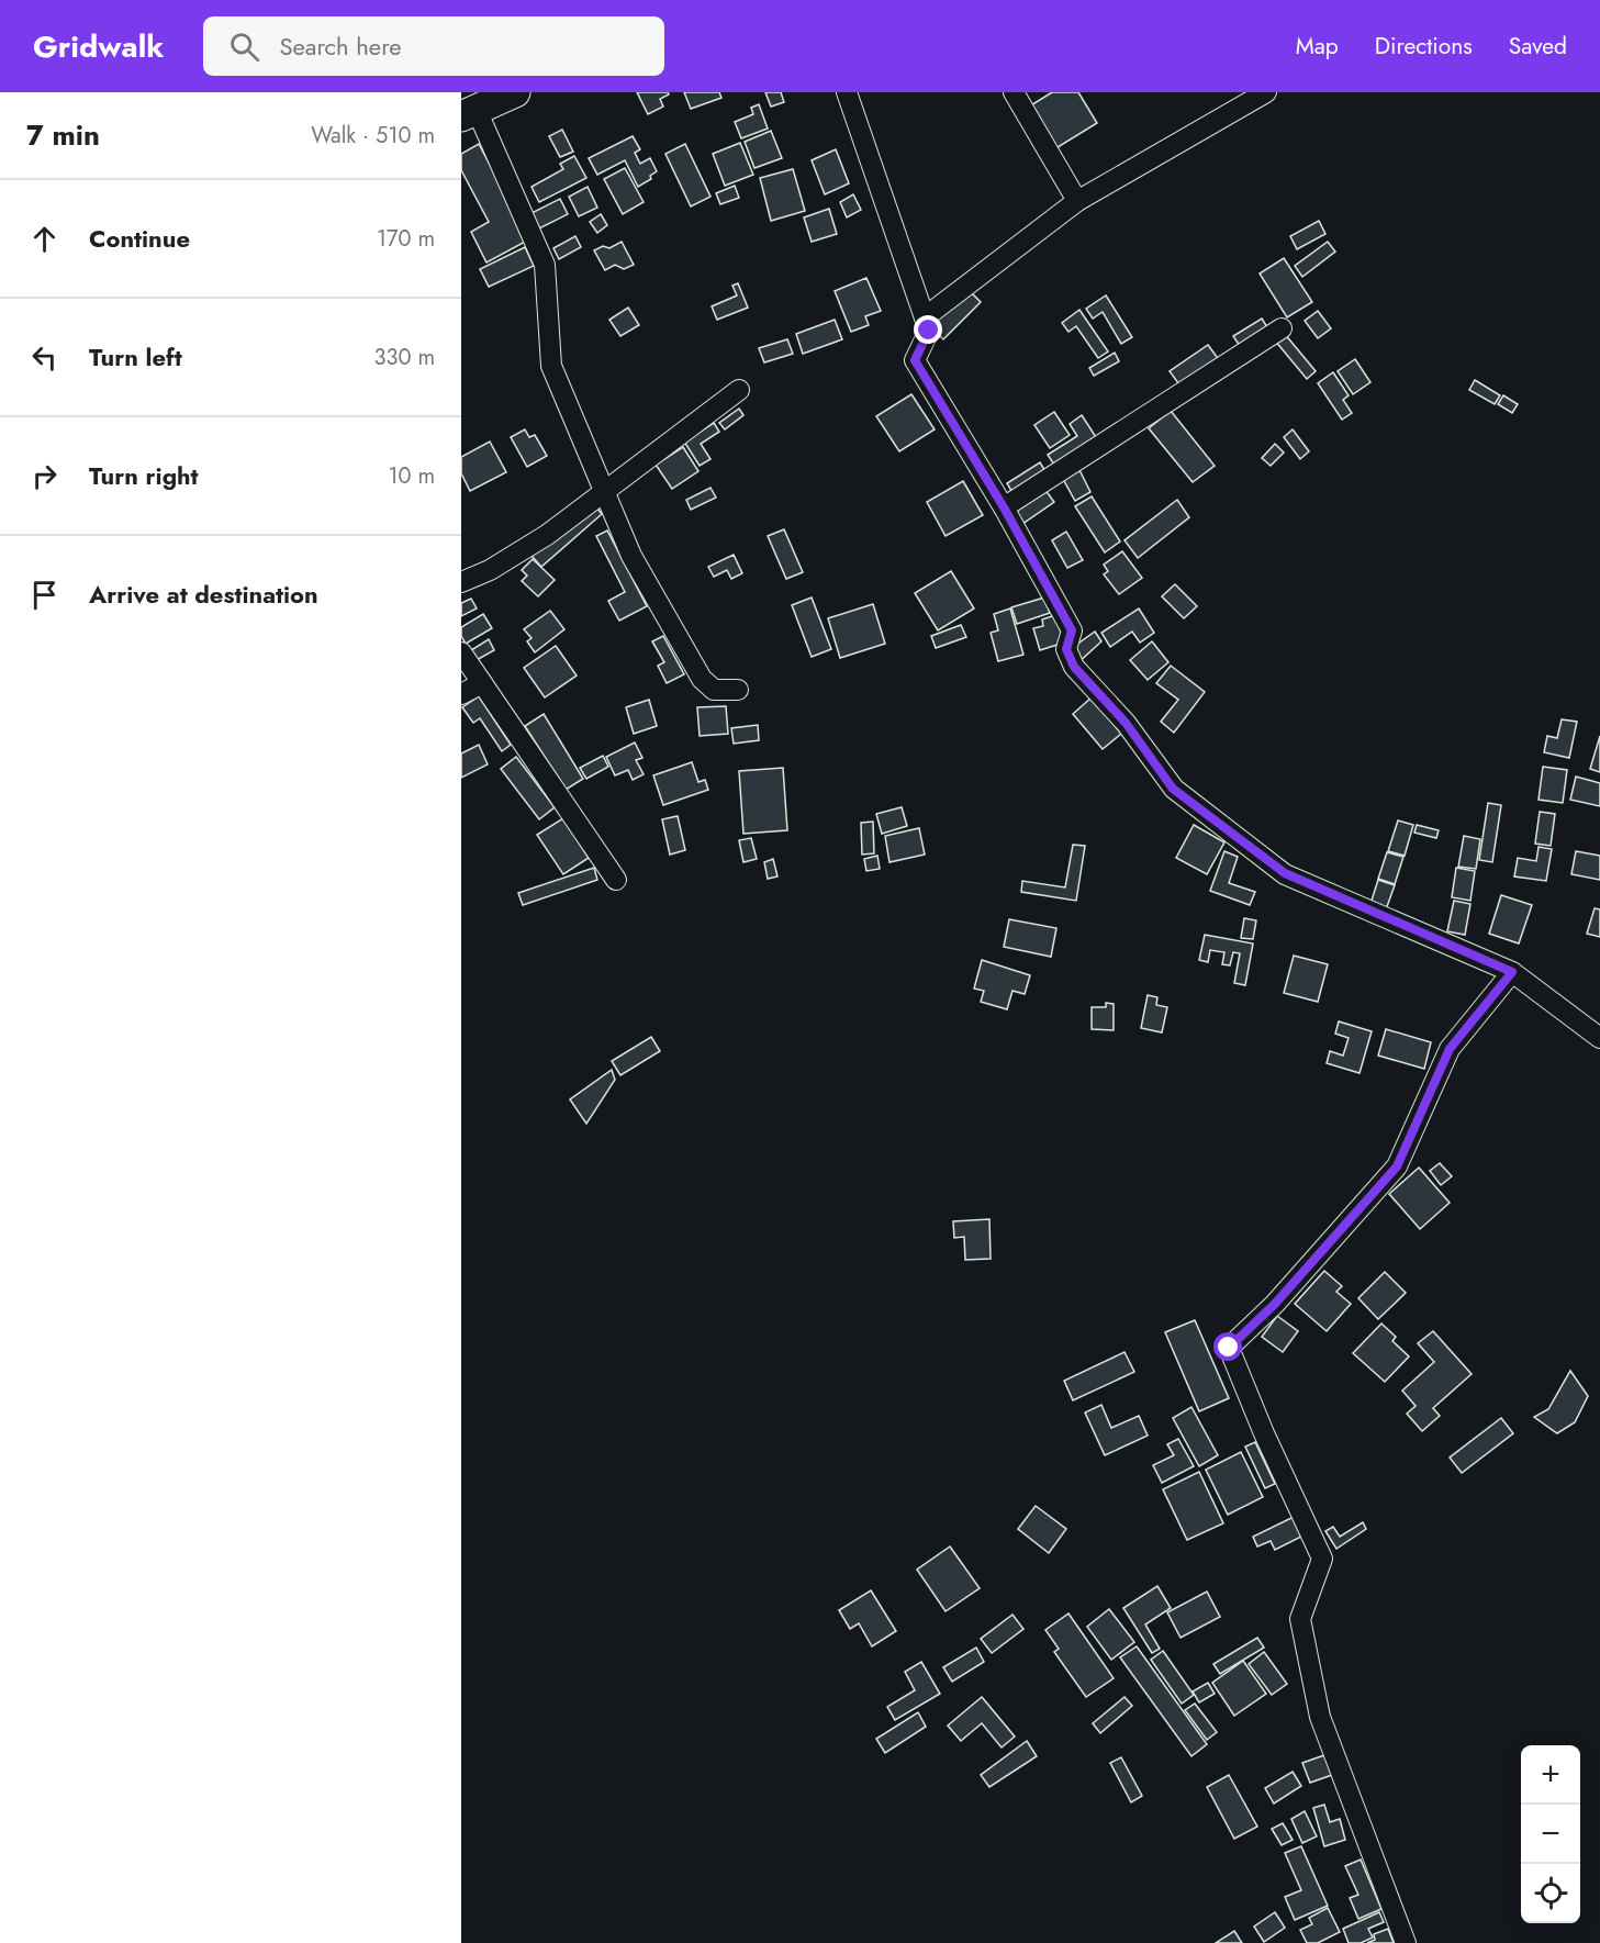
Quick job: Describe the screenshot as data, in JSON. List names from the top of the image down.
{
  "page": {
    "header": "Gridwalk",
    "search": "Search here",
    "nav": ["Map", "Directions", "Saved"],
    "heading": ["7 min", "Walk · 510 m"],
    "list": [
      ["Continue", "170 m"],
      ["Turn left", "330 m"],
      ["Turn right", "10 m"],
      "Arrive at destination"
    ],
    "map_buttons": ["+", "−"]
  }
}
